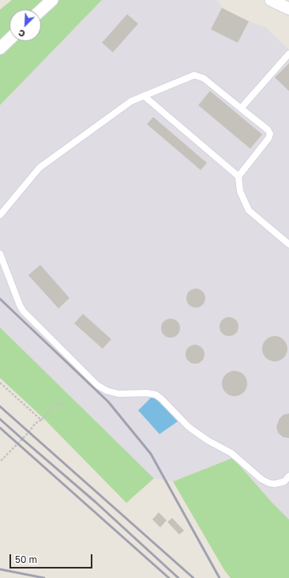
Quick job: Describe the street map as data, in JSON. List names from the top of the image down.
{
  "scale_bar": "50 m",
  "north": "bottom left"
}
